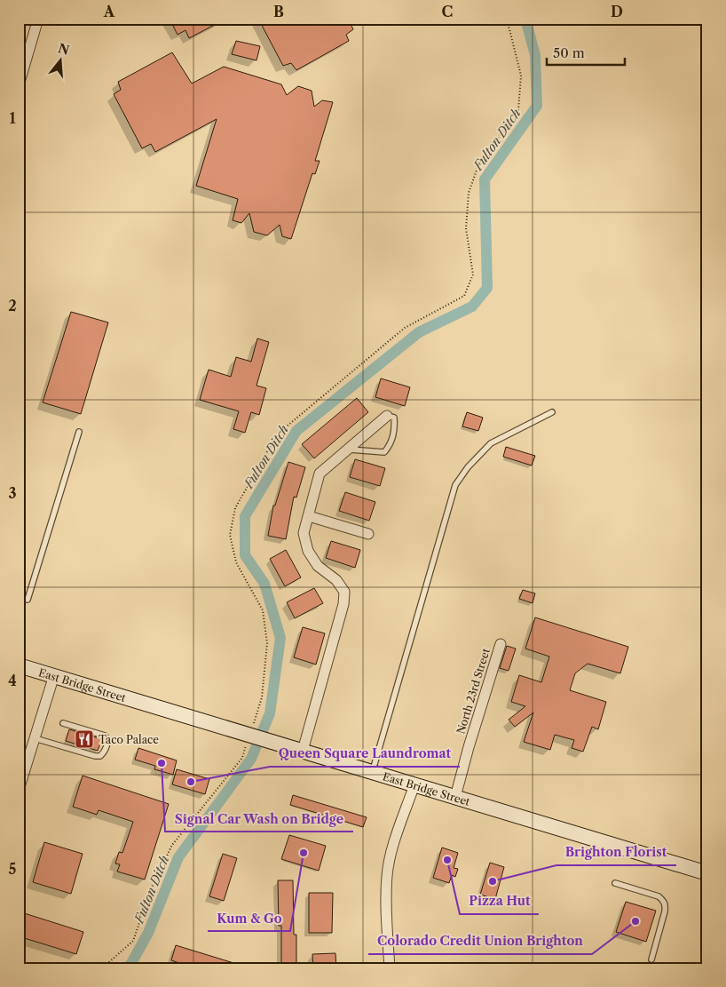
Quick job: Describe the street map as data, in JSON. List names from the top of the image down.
{
  "streets": {
    "main road": ["East Bridge Street"],
    "street": ["North 23rd Street"]
  },
  "crossings": [
    ["East Bridge Street", "North 23rd Street"]
  ],
  "water": ["Fulton Ditch"],
  "places": {
    "restaurant": ["Taco Palace"],
    "other": [
      "Signal Car Wash on Bridge",
      "Queen Square Laundromat",
      "Kum & Go",
      "Pizza Hut",
      "Brighton Florist",
      "Colorado Credit Union Brighton"
    ]
  },
  "scale_bar": "50 m",
  "north": "top",
  "grid": {
    "columns": [
      "A",
      "B",
      "C",
      "D"
    ],
    "rows": [
      "1",
      "2",
      "3",
      "4",
      "5"
    ]
  }
}
